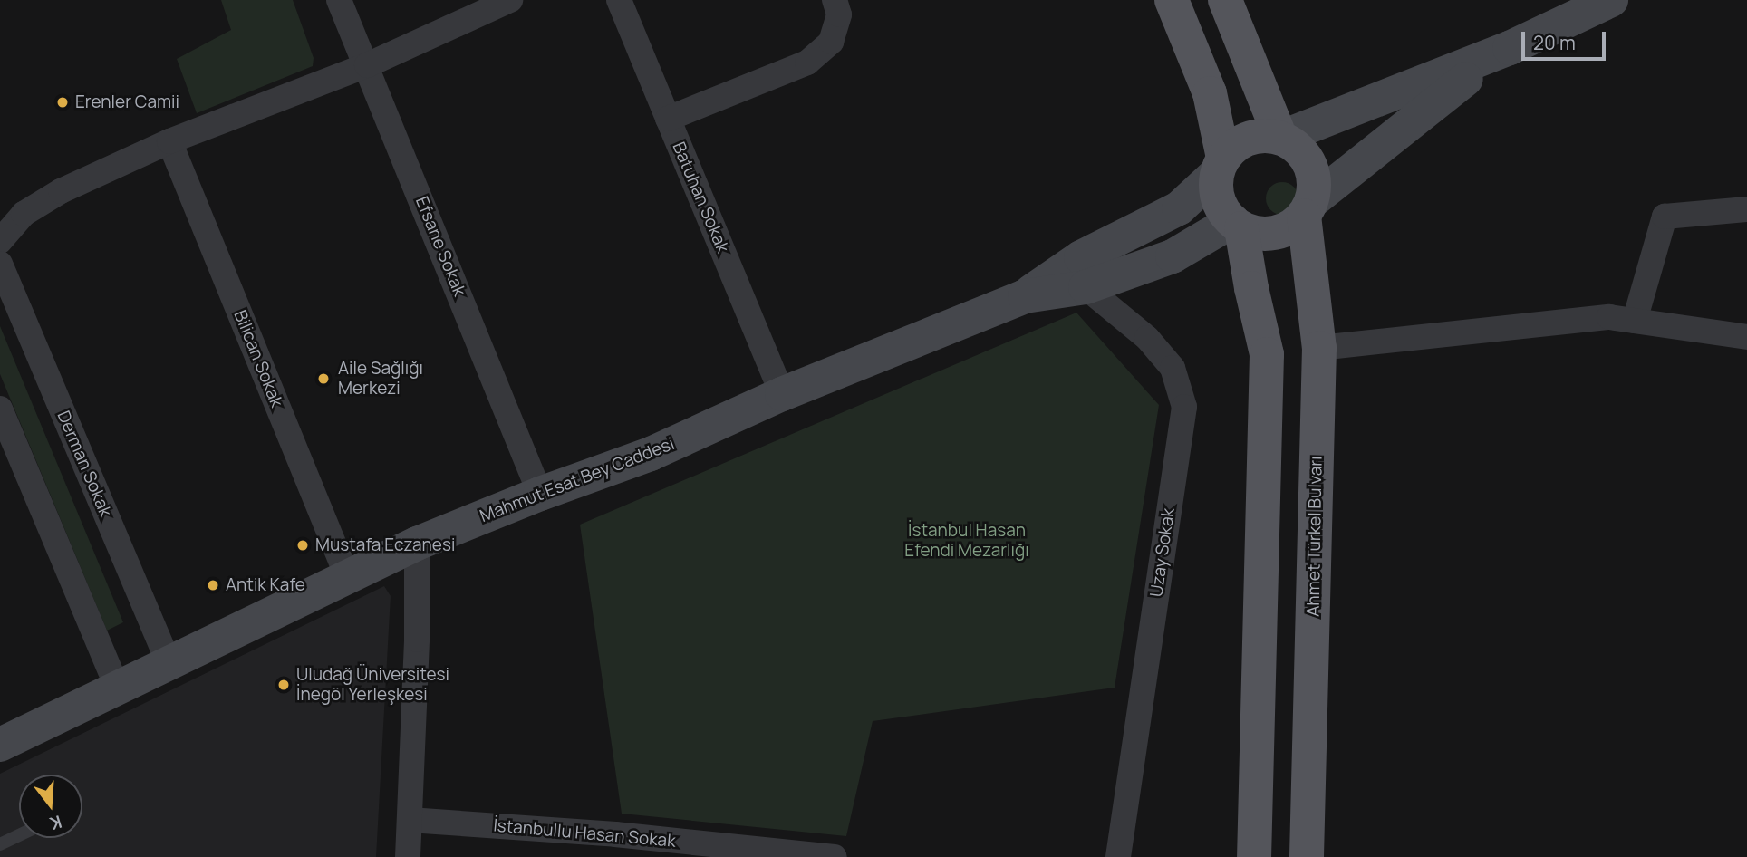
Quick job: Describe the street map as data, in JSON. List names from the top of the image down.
{
  "streets": {
    "main road": ["Mahmut Esat Bey Caddesi", "Ahmet Türkel Bulvarı"],
    "street": [
      "Batuhan Sokak",
      "Efsane Sokak",
      "Bilican Sokak",
      "Derman Sokak",
      "Uzay Sokak",
      "İstanbullu Hasan Sokak"
    ]
  },
  "crossings": [
    ["Batuhan Sokak", "Mahmut Esat Bey Caddesi"],
    ["Efsane Sokak", "Mahmut Esat Bey Caddesi"],
    ["Bilican Sokak", "Mahmut Esat Bey Caddesi"],
    ["Derman Sokak", "Mahmut Esat Bey Caddesi"]
  ],
  "parks": ["İstanbul Hasan Efendi Mezarlığı"],
  "places": [
    "Erenler Camii",
    "Aile Sağlığı Merkezi",
    "Mustafa Eczanesi",
    "Antik Kafe",
    "Uludağ Üniversitesi İnegöl Yerleşkesi"
  ],
  "scale_bar": "20 m",
  "north": "bottom"
}
